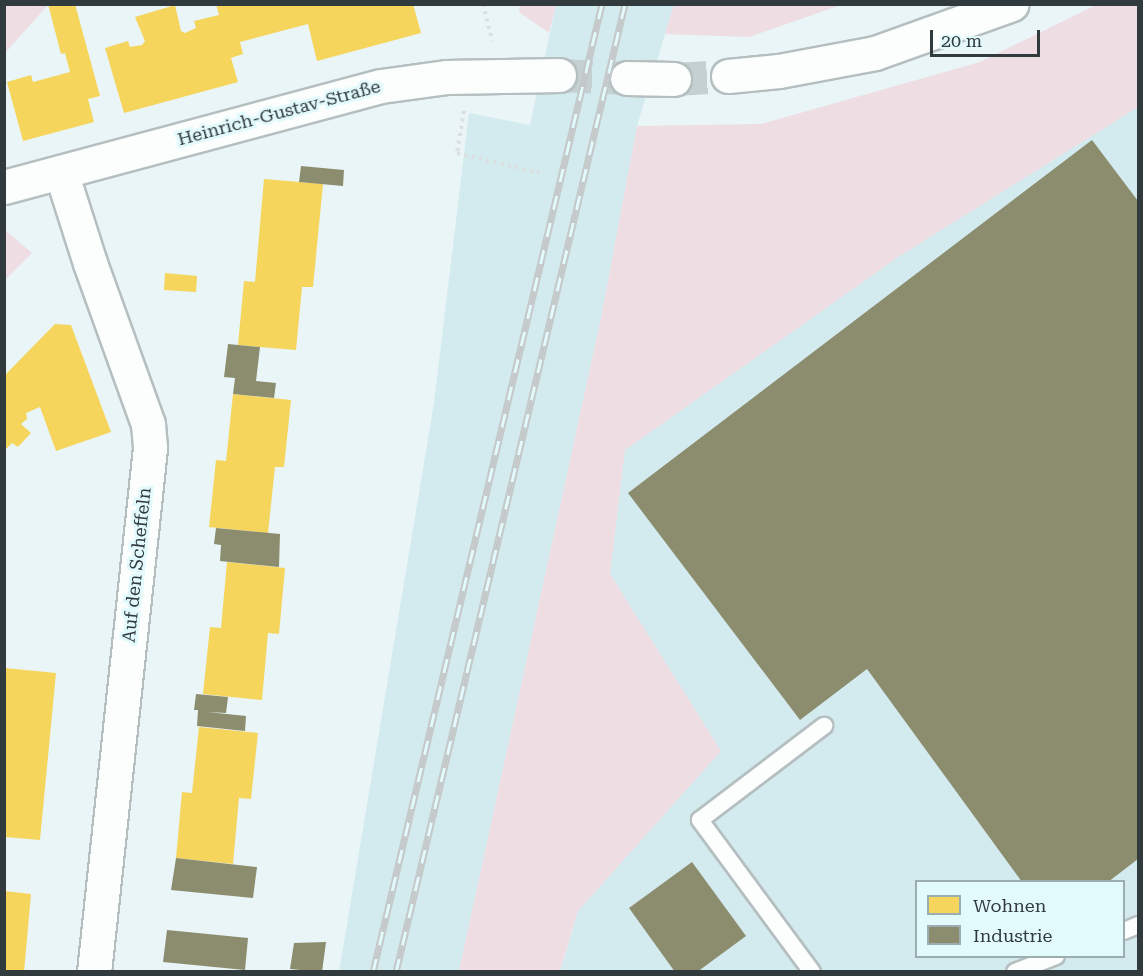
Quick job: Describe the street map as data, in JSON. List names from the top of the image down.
{
  "streets": {
    "street": ["Heinrich-Gustav-Straße", "Auf den Scheffeln"]
  },
  "crossings": [
    ["Heinrich-Gustav-Straße", "Auf den Scheffeln"]
  ],
  "legend": ["Wohnen", "Industrie"],
  "scale_bar": "20 m"
}
